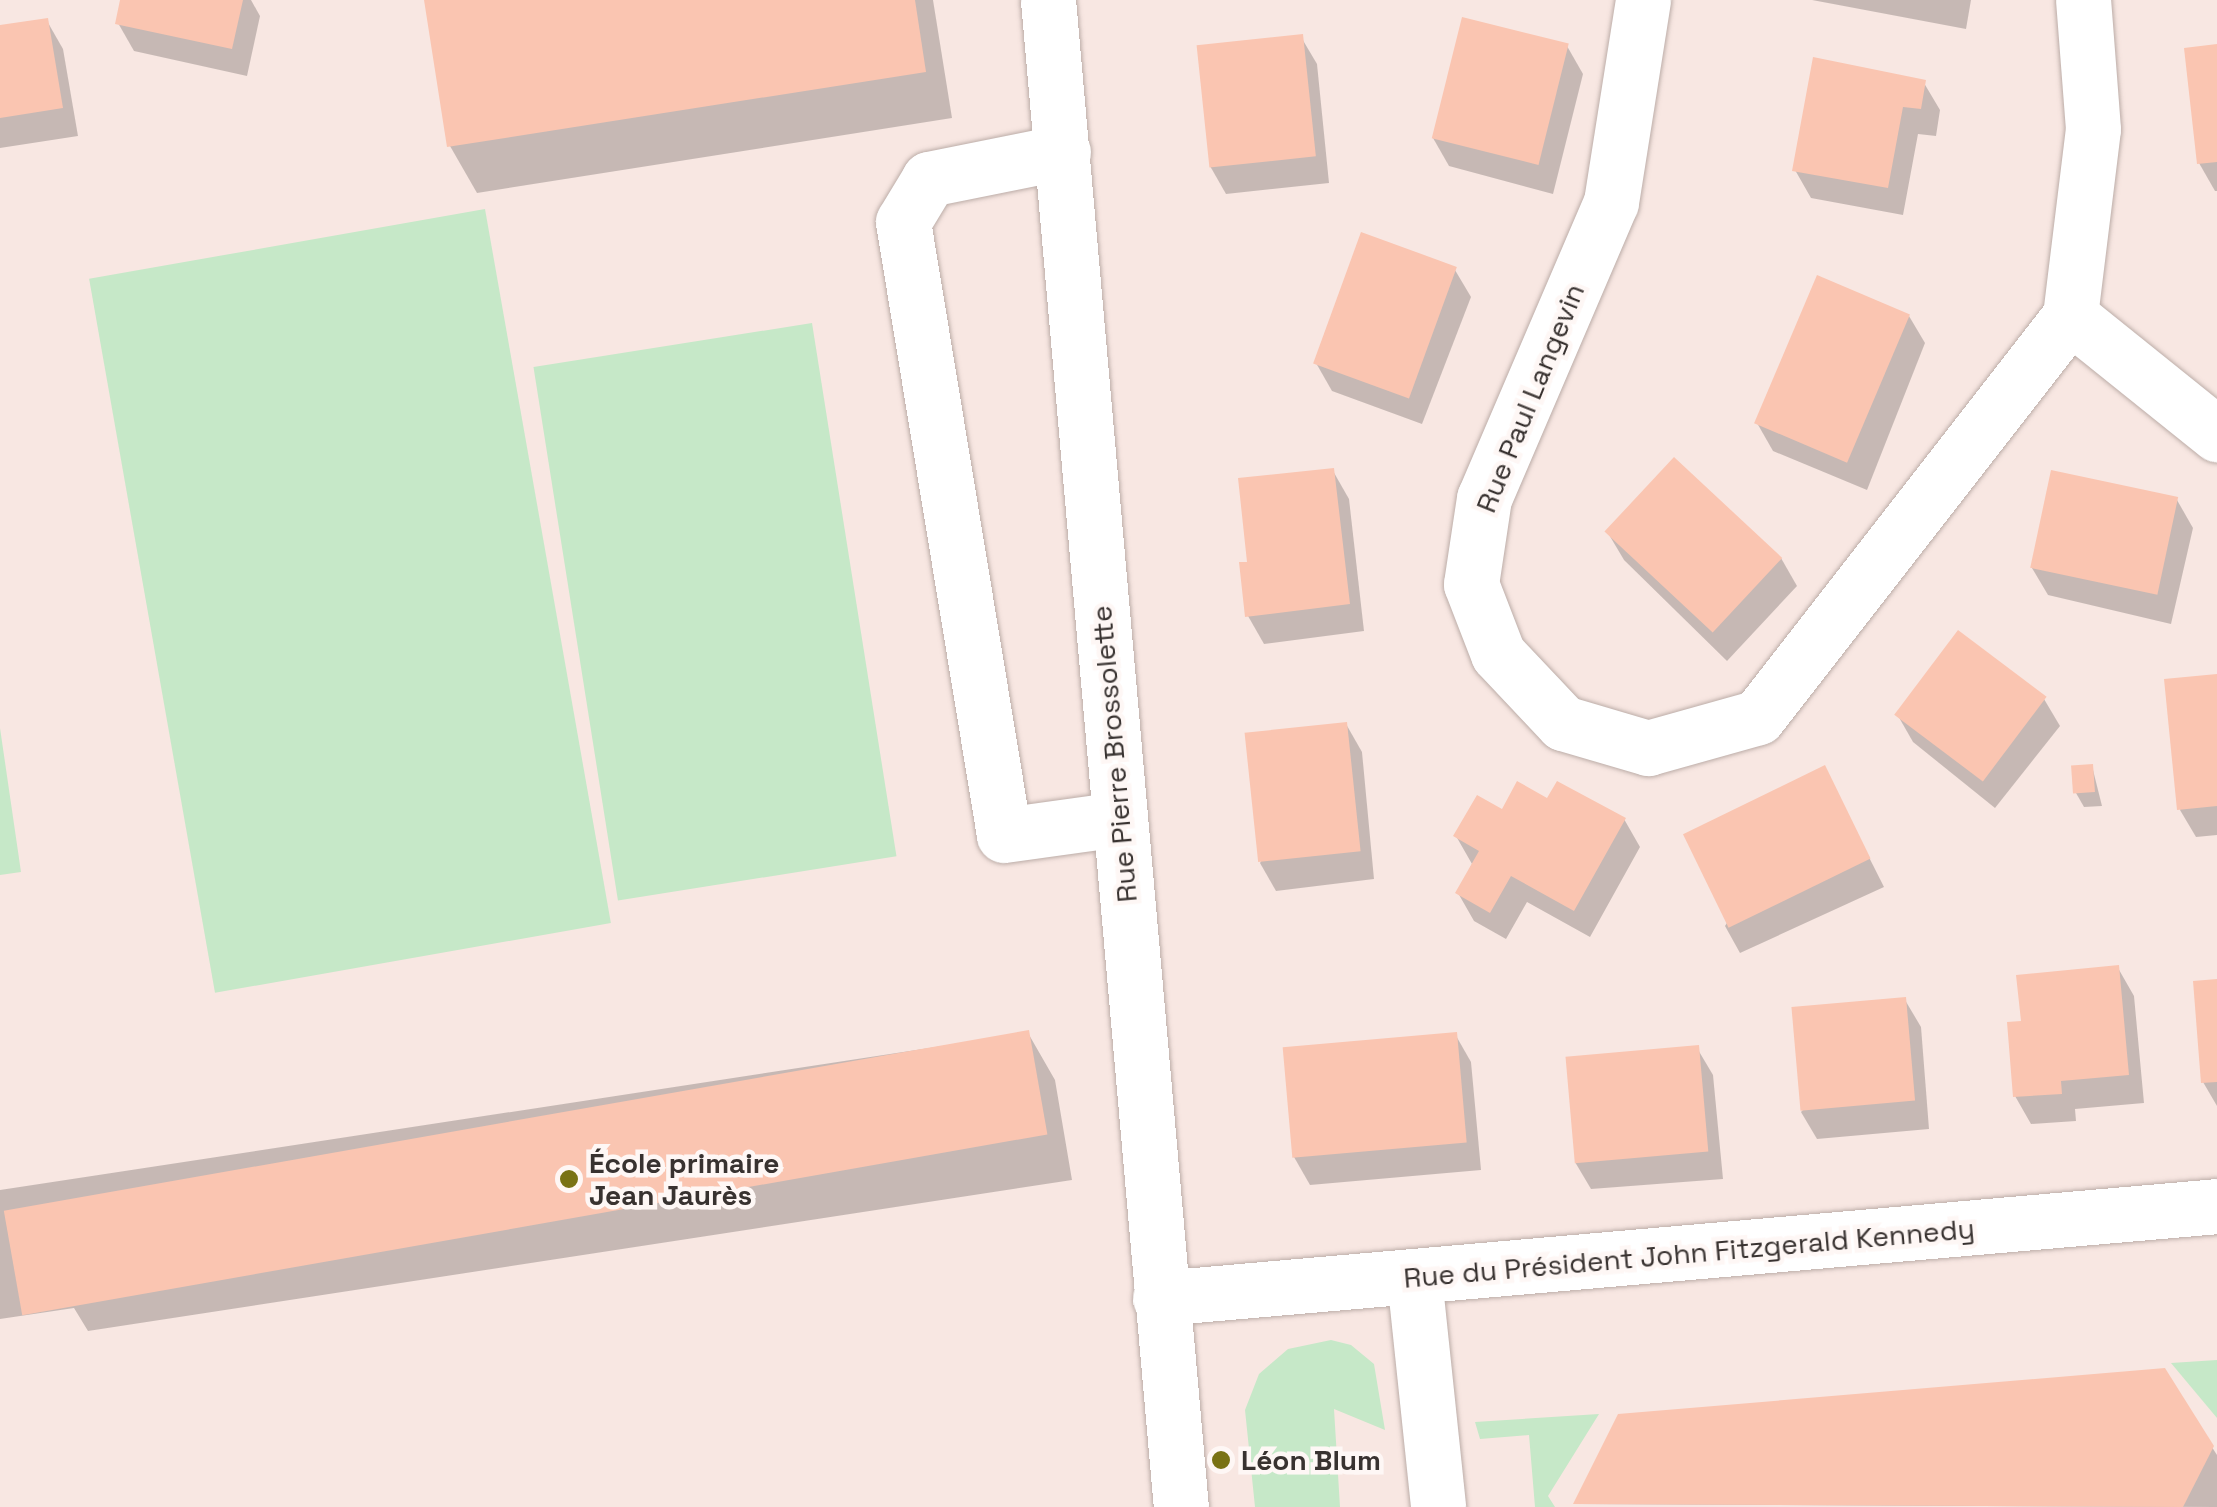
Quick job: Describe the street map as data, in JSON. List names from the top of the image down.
{
  "streets": {
    "street": ["Rue Paul Langevin", "Rue Pierre Brossolette", "Rue du Président John Fitzgerald Kennedy"]
  },
  "crossings": [
    ["Rue Pierre Brossolette", "Rue du Président John Fitzgerald Kennedy"]
  ],
  "places": ["École primaire Jean Jaurès", "Léon Blum"]
}
